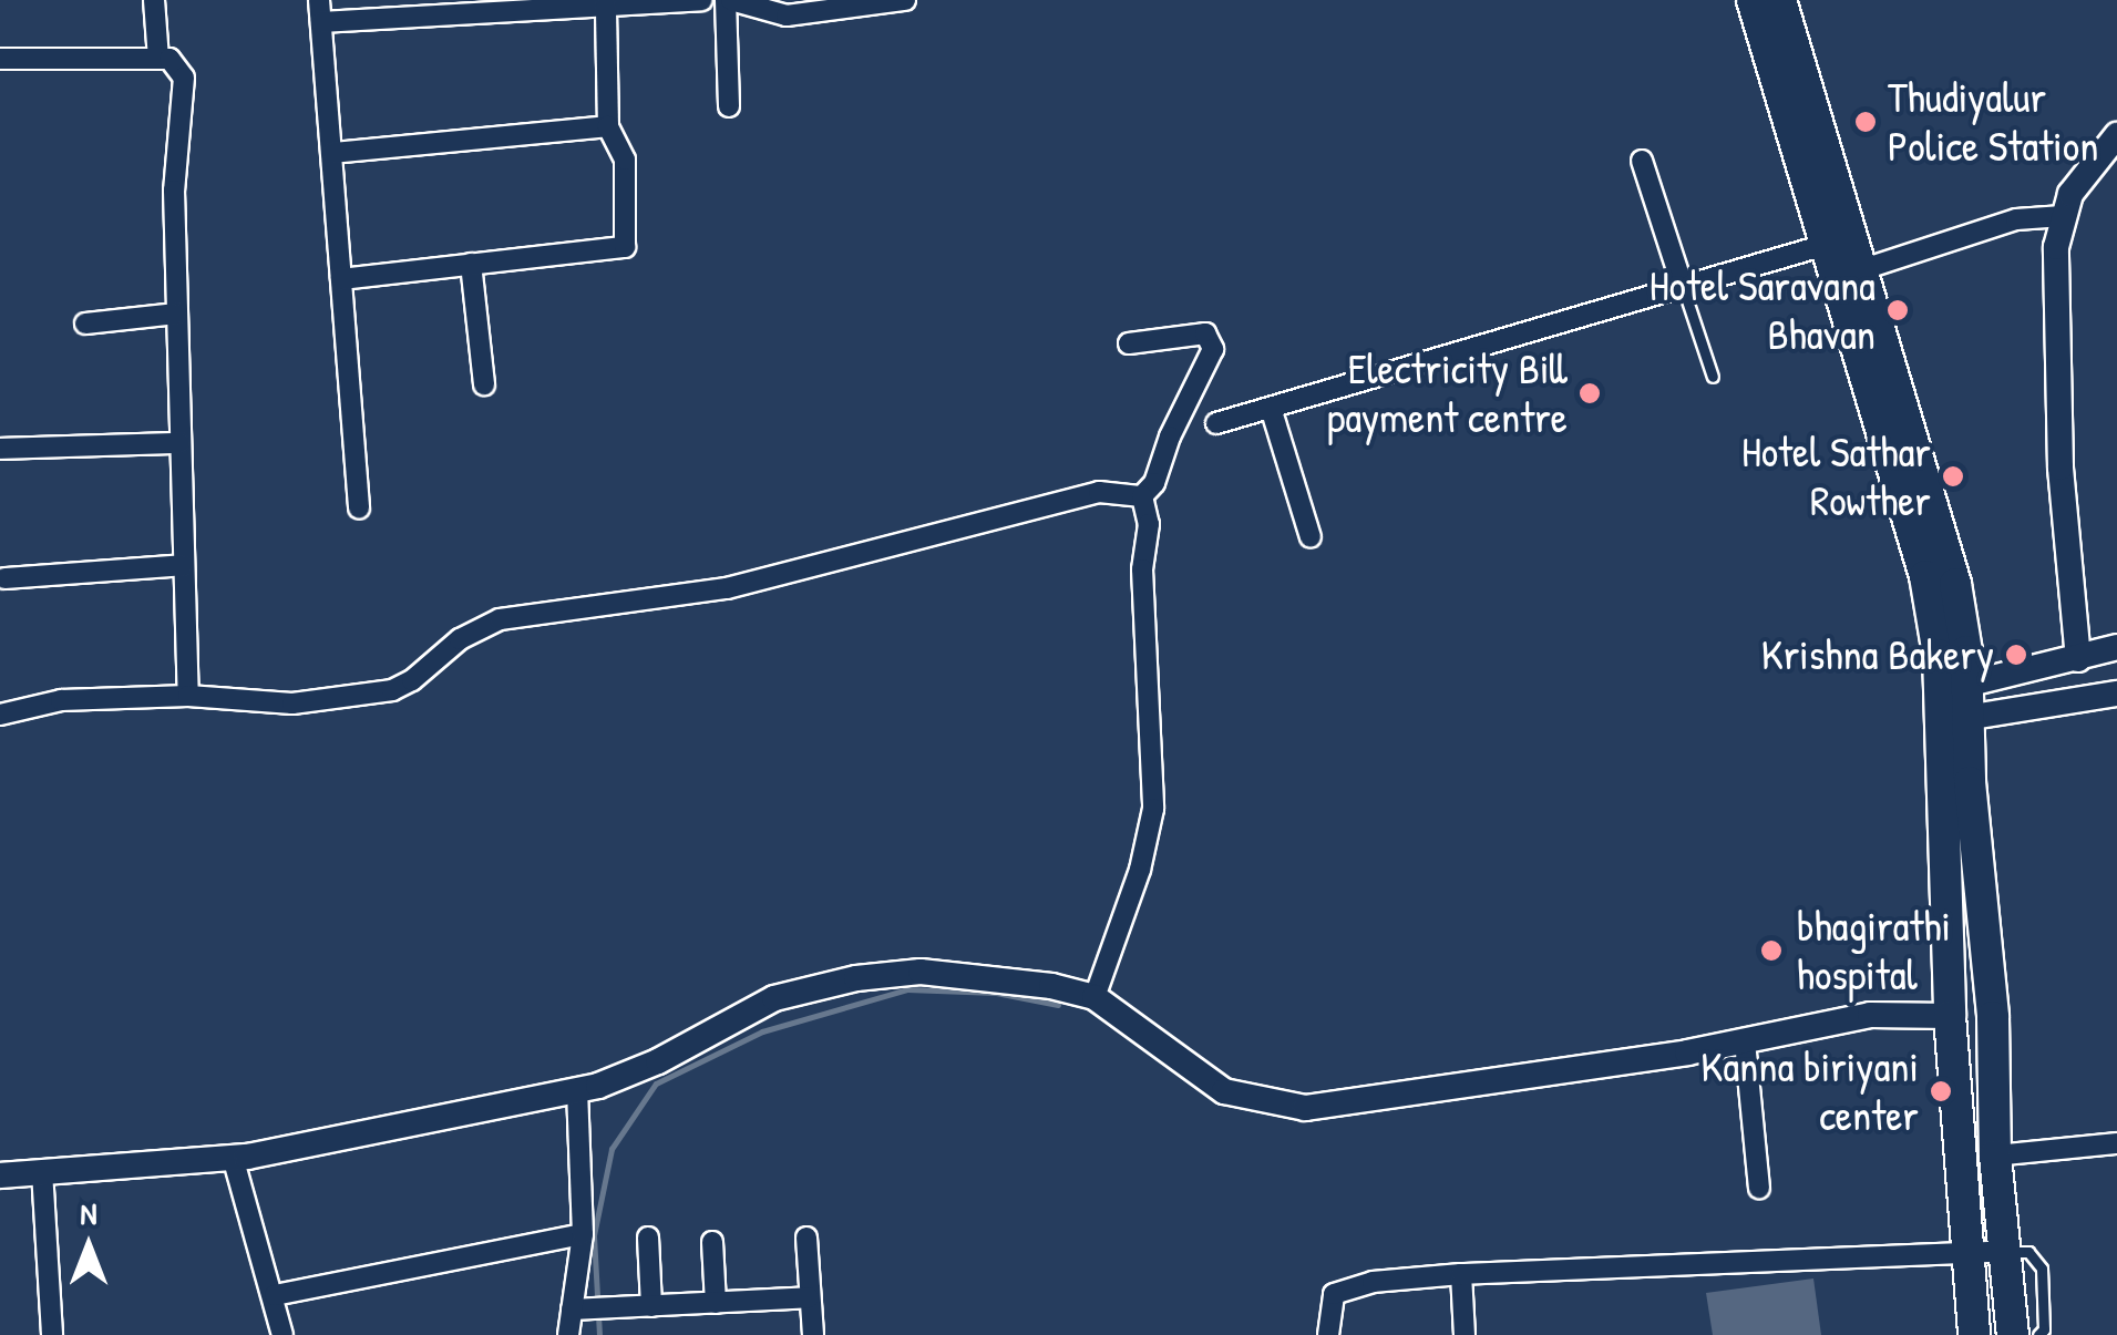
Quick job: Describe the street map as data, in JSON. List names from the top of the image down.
{
  "places": [
    "Thudiyalur Police Station",
    "Hotel Saravana Bhavan",
    "Electricity Bill payment centre",
    "Hotel Sathar Rowther",
    "Krishna Bakery",
    "bhagirathi hospital",
    "Kanna biriyani center"
  ],
  "north": "top"
}
